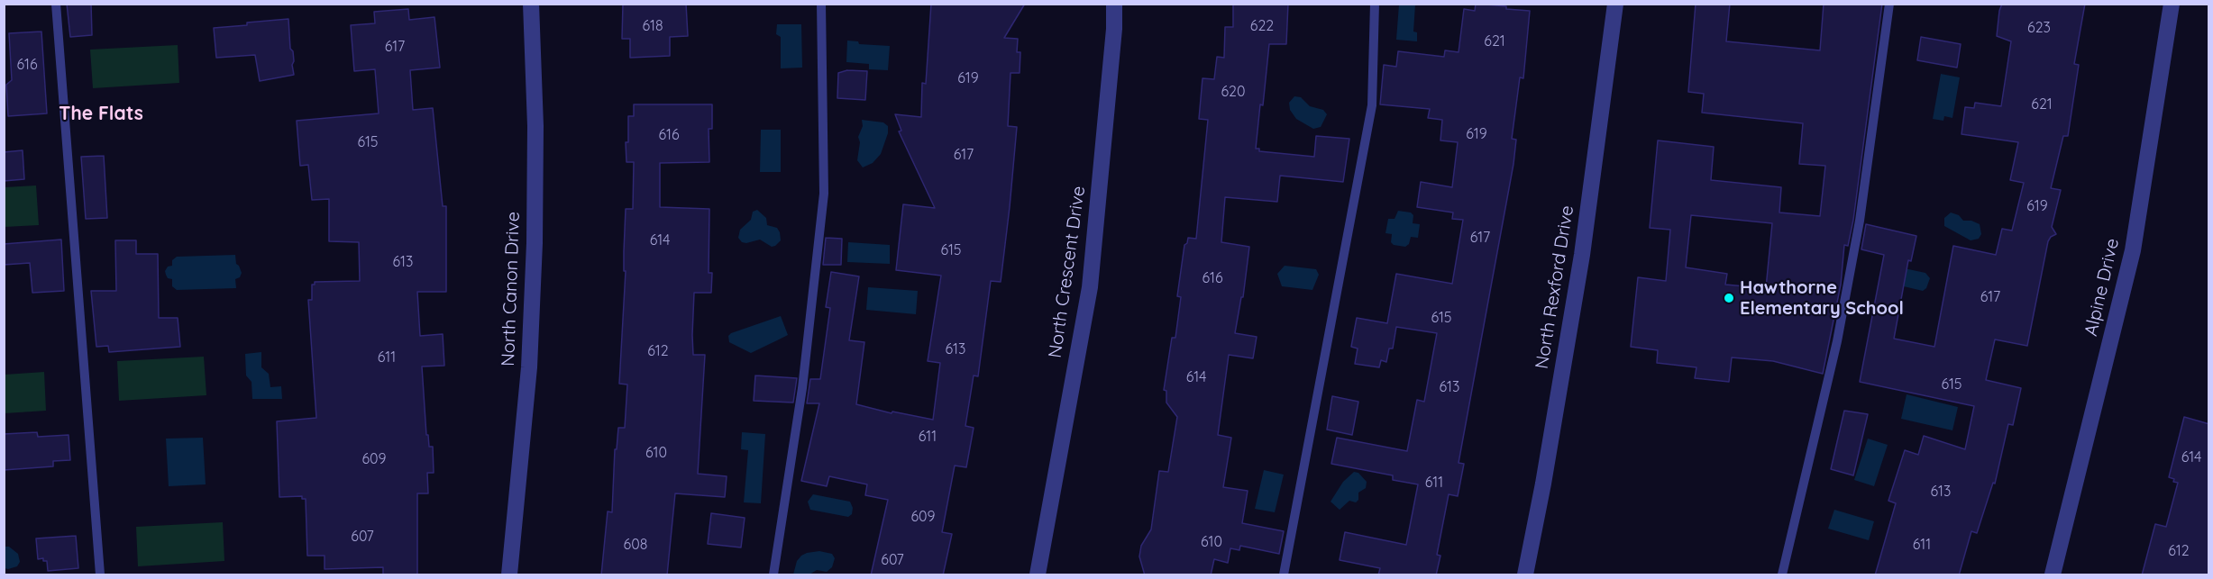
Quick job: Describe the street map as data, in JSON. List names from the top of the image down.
{
  "streets": {
    "street": [
      "North Crescent Drive",
      "North Rexford Drive",
      "Alpine Drive",
      "North Canon Drive"
    ]
  },
  "districts": ["The Flats"],
  "places": ["Hawthorne Elementary School"],
  "house_numbers": [
    "618",
    "622",
    "623",
    "621",
    "617",
    "616",
    "619",
    "620",
    "621",
    "619",
    "616",
    "615",
    "617",
    "619",
    "617",
    "614",
    "615",
    "613",
    "616",
    "617",
    "615",
    "613",
    "612",
    "611",
    "614",
    "615",
    "613",
    "611",
    "610",
    "614",
    "609",
    "611",
    "613",
    "609",
    "607",
    "610",
    "608",
    "611",
    "612",
    "607"
  ]
}
